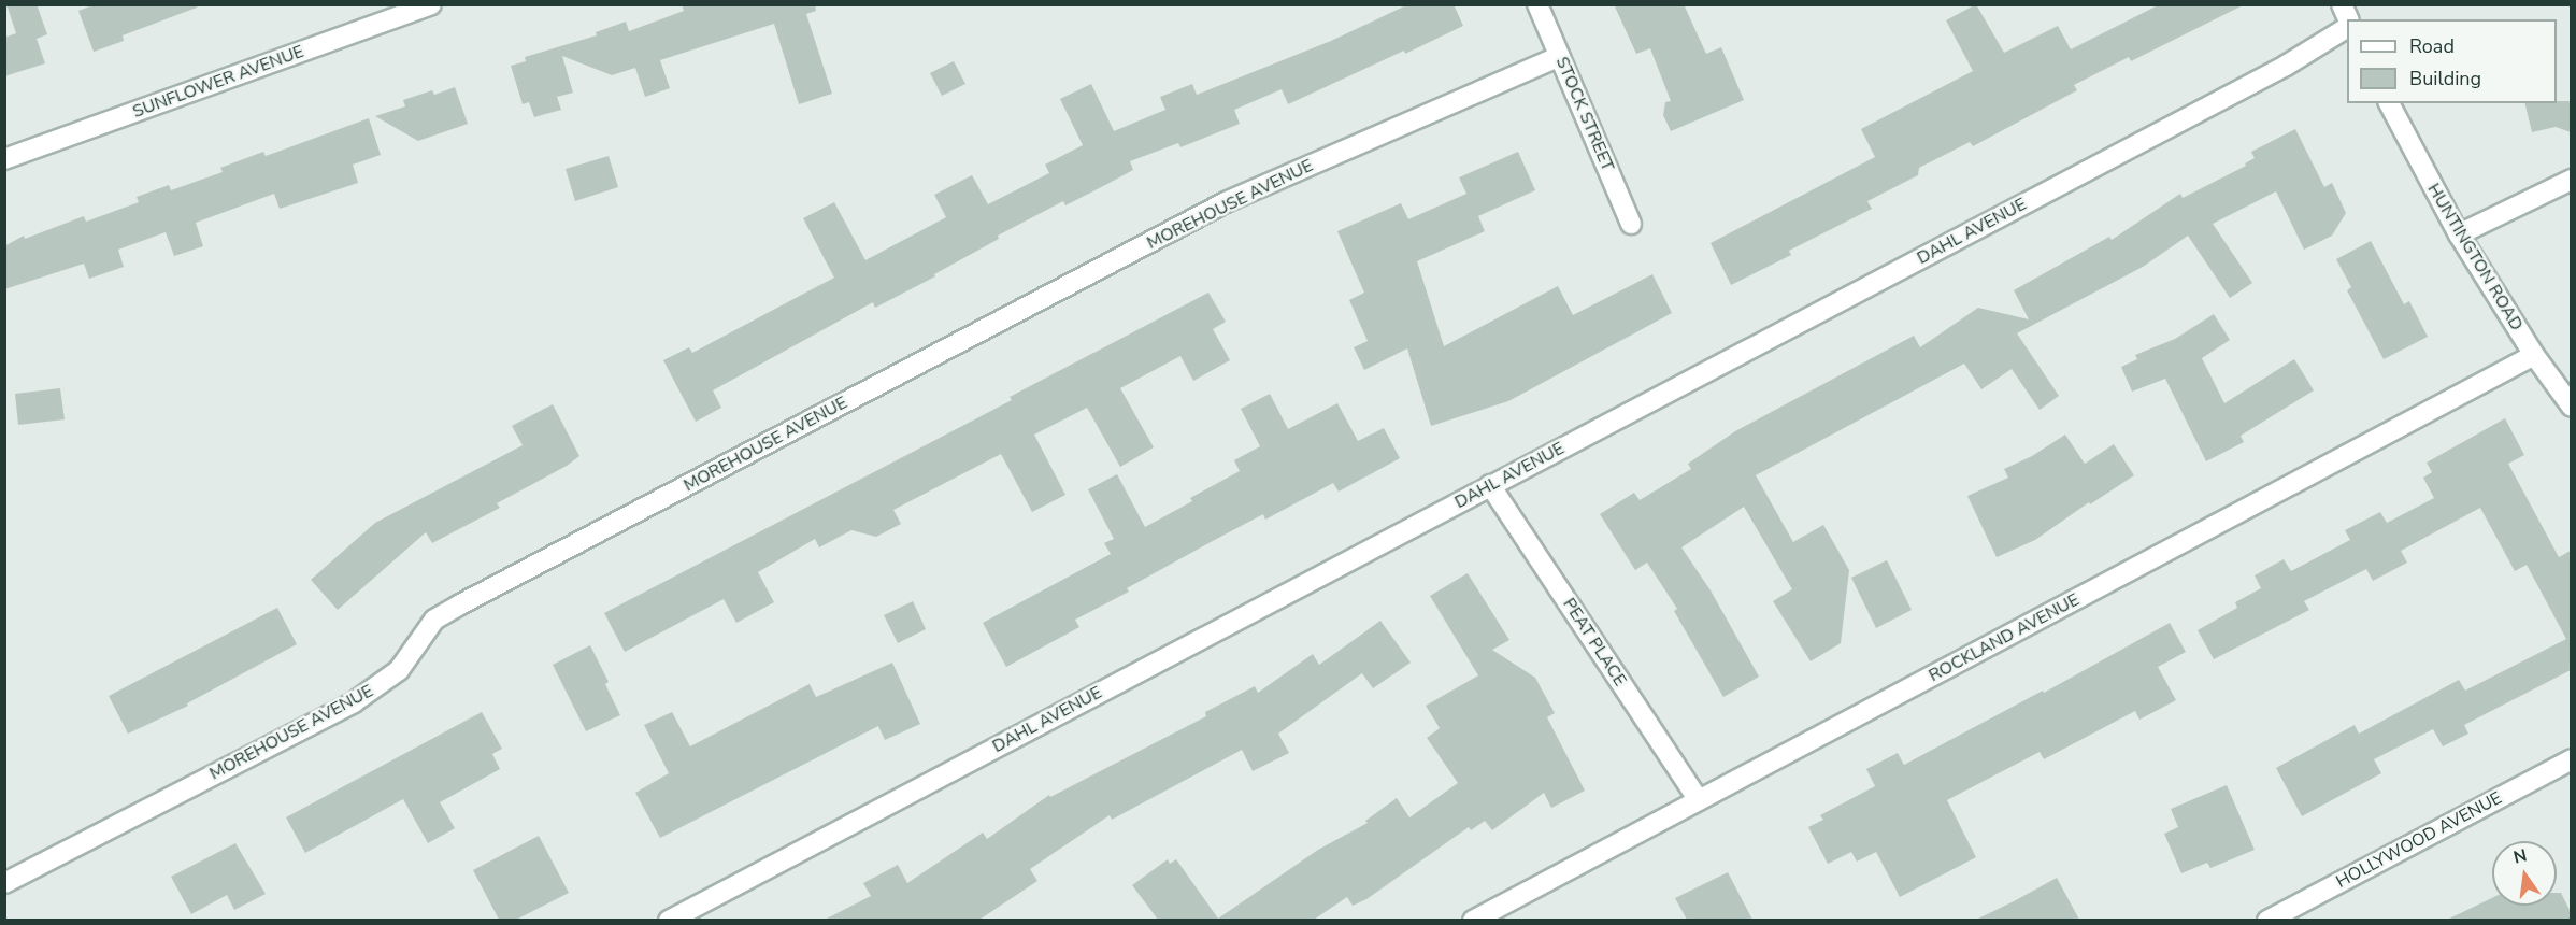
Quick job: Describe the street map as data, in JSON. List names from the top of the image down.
{
  "streets": {
    "street": [
      "SUNFLOWER AVENUE",
      "STOCK STREET",
      "MOREHOUSE AVENUE",
      "DAHL AVENUE",
      "HUNTINGTON ROAD",
      "ROCKLAND AVENUE",
      "PEAT PLACE",
      "HOLLYWOOD AVENUE"
    ]
  },
  "crossings": [
    ["STOCK STREET", "MOREHOUSE AVENUE"],
    ["DAHL AVENUE", "PEAT PLACE"],
    ["HUNTINGTON ROAD", "ROCKLAND AVENUE"],
    ["ROCKLAND AVENUE", "PEAT PLACE"]
  ],
  "legend": ["Road", "Building"],
  "north": "top"
}
